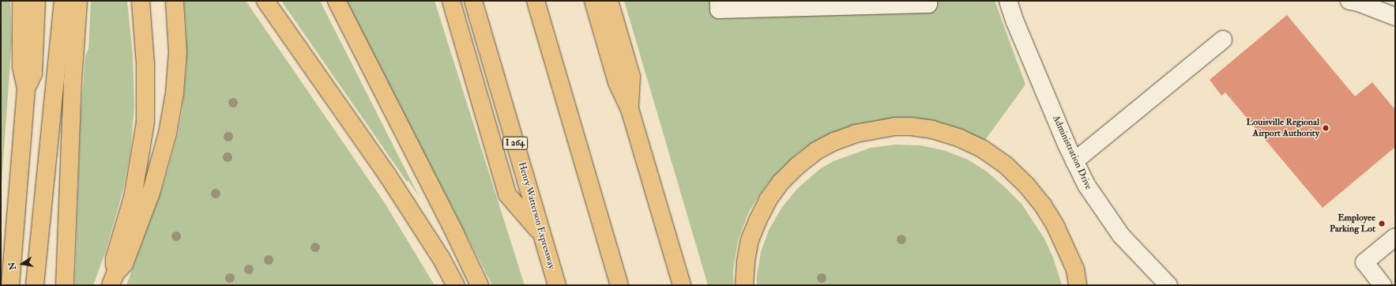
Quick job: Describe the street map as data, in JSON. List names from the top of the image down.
{
  "streets": {
    "highway": ["I 264", "Henry Watterson Expressway"],
    "lane": ["Administration Drive"]
  },
  "places": ["Louisville Regional Airport Authority", "Employee Parking Lot"],
  "north": "left"
}
